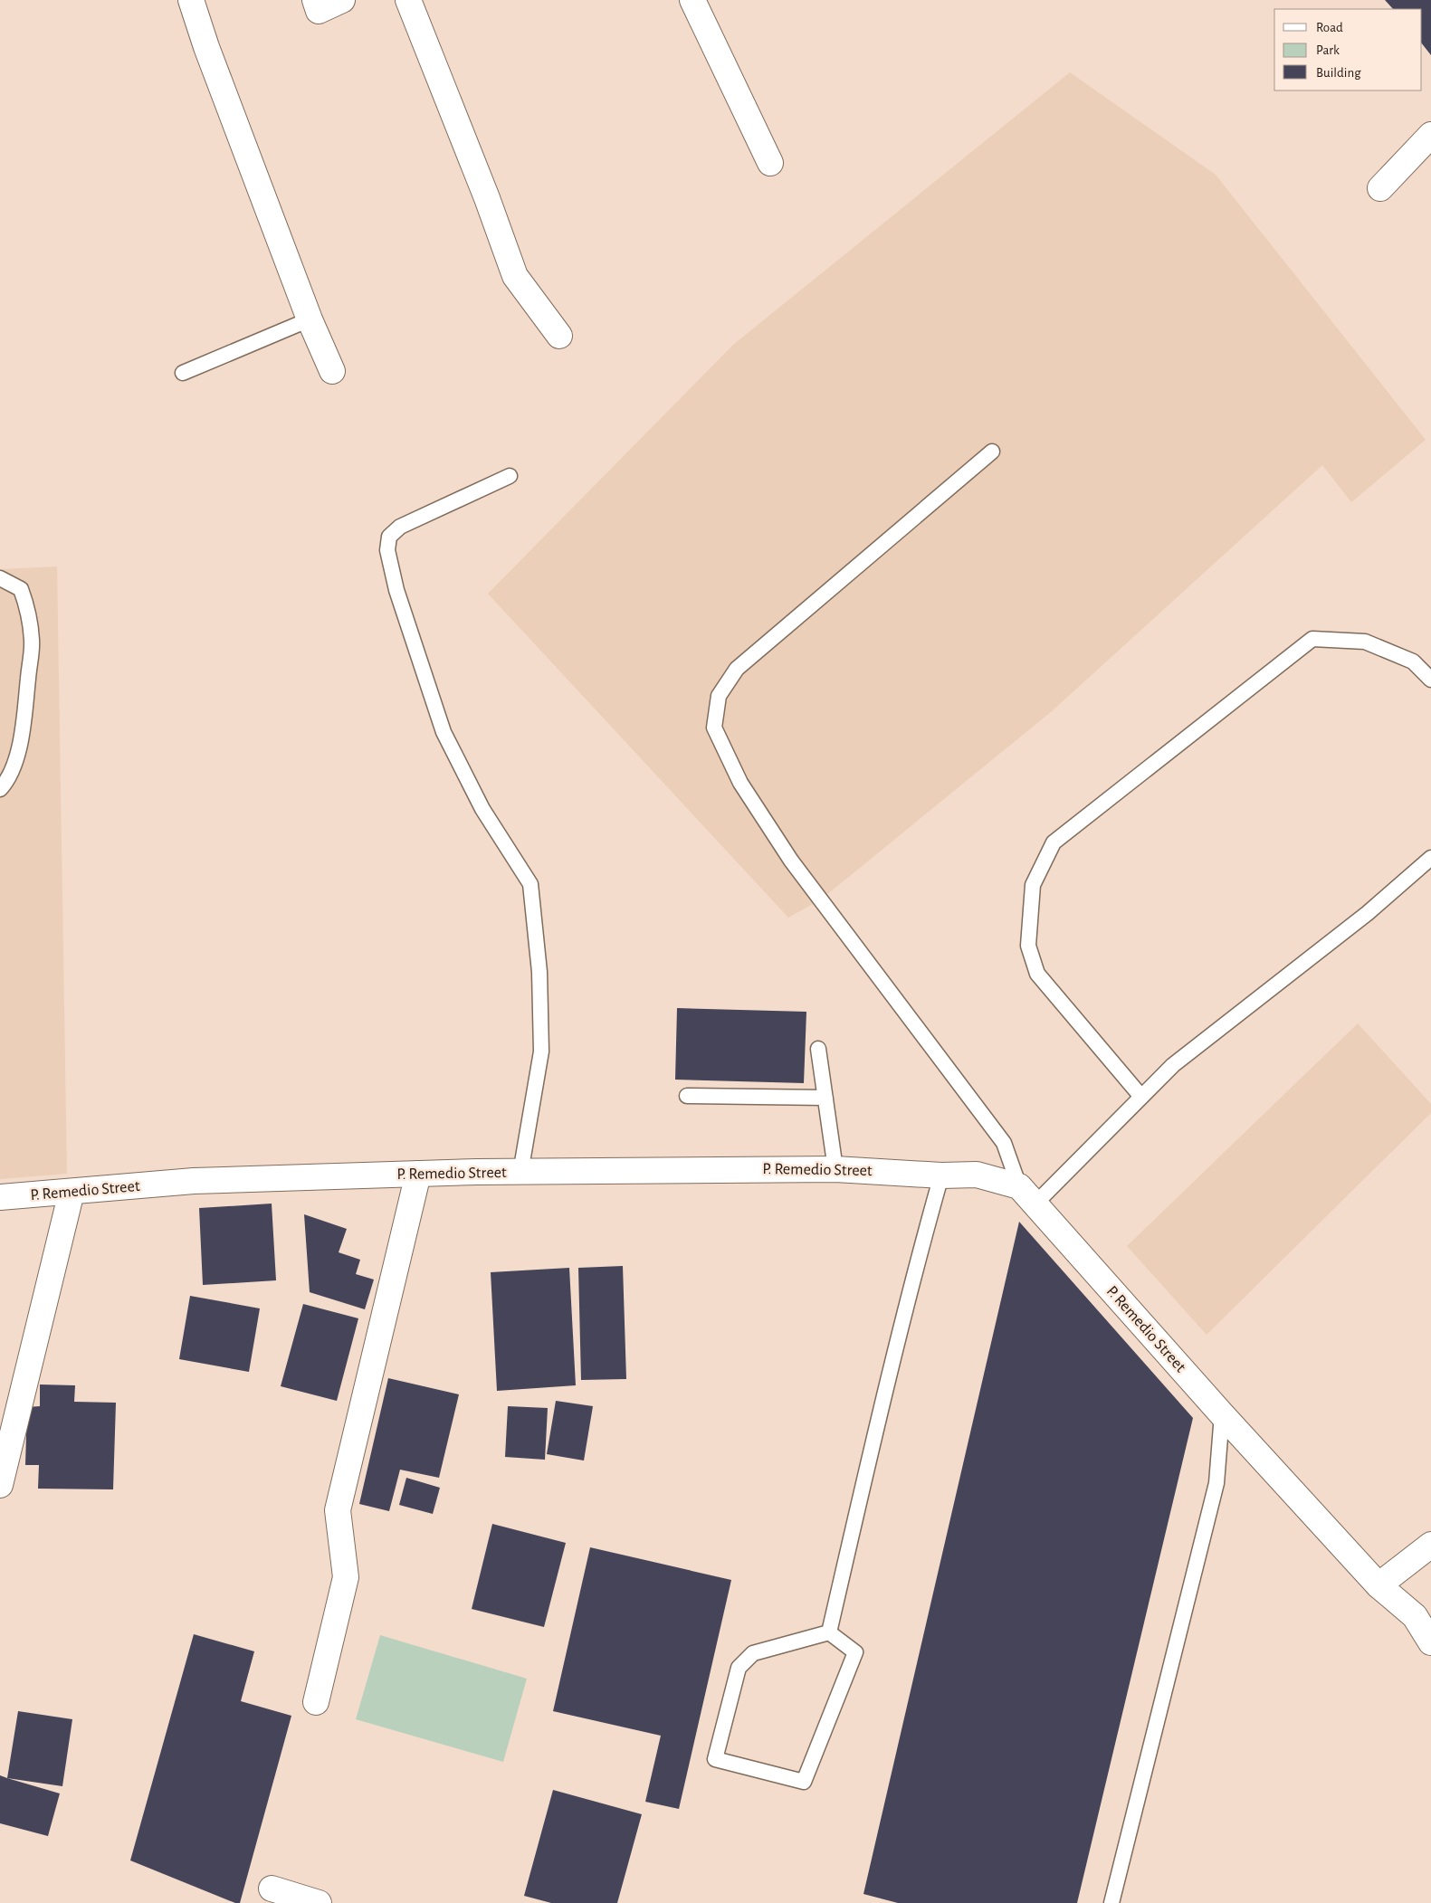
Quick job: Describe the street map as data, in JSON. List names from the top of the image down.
{
  "streets": {
    "street": ["P. Remedio Street"]
  },
  "legend": ["Road", "Park", "Building"]
}
